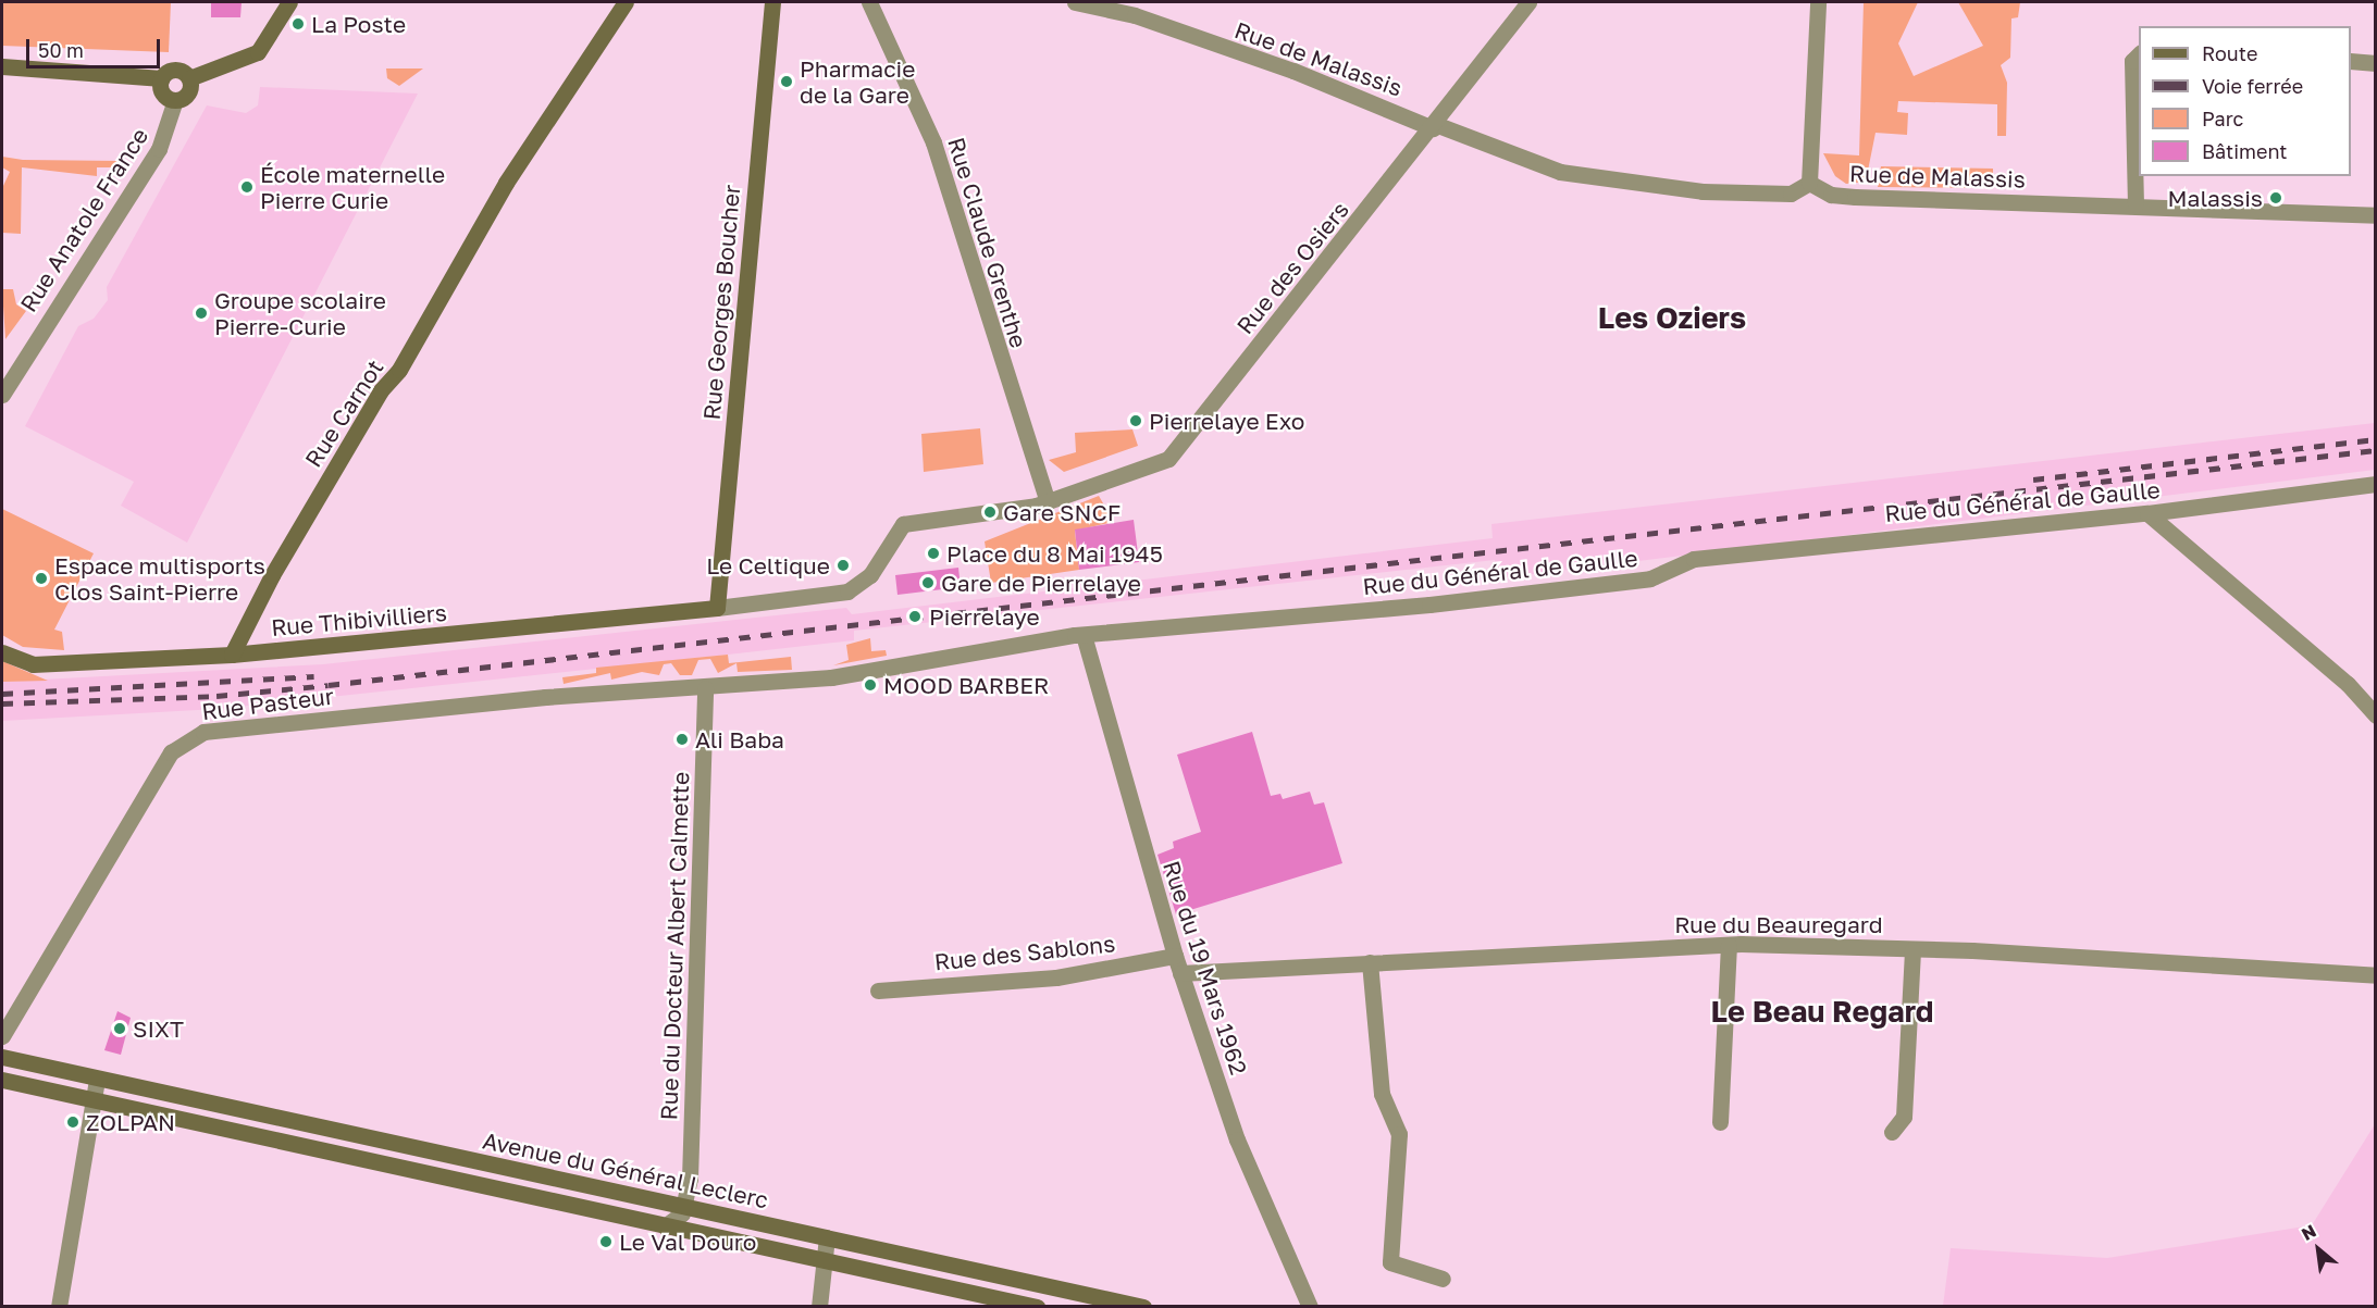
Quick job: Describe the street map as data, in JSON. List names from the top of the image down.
{
  "streets": {
    "street": [
      "Rue de Malassis",
      "Rue Anatole France",
      "Rue Claude Grenthe",
      "Rue des Osiers",
      "Rue Georges Boucher",
      "Rue Carnot",
      "Rue du Général de Gaulle",
      "Rue Thibivilliers",
      "Rue Pasteur",
      "Rue du Beauregard",
      "Rue du Docteur Albert Calmette",
      "Rue des Sablons",
      "Rue du 19 Mars 1962",
      "Avenue du Général Leclerc"
    ]
  },
  "crossings": [
    ["Rue de Malassis", "Rue des Osiers"],
    ["Rue Claude Grenthe", "Rue des Osiers"],
    ["Rue Georges Boucher", "Rue Thibivilliers"],
    ["Rue Carnot", "Rue Thibivilliers"],
    ["Rue du Général de Gaulle", "Rue Pasteur"],
    ["Rue du Général de Gaulle", "Rue du Docteur Albert Calmette"],
    ["Rue du Général de Gaulle", "Rue du 19 Mars 1962"],
    ["Rue Pasteur", "Rue du Docteur Albert Calmette"],
    ["Rue du Beauregard", "Rue du 19 Mars 1962"],
    ["Rue du Docteur Albert Calmette", "Avenue du Général Leclerc"],
    ["Rue des Sablons", "Rue du 19 Mars 1962"]
  ],
  "districts": ["Les Oziers", "Le Beau Regard"],
  "places": [
    "La Poste",
    "Pharmacie de la Gare",
    "École maternelle Pierre Curie",
    "Malassis",
    "Groupe scolaire Pierre-Curie",
    "Pierrelaye Exo",
    "Gare SNCF",
    "Place du 8 Mai 1945",
    "Le Celtique",
    "Espace multisports Clos Saint-Pierre",
    "Gare de Pierrelaye",
    "Pierrelaye",
    "MOOD BARBER",
    "Ali Baba",
    "SIXT",
    "ZOLPAN",
    "Le Val Douro"
  ],
  "legend": [
    "Route",
    "Voie ferrée",
    "Parc",
    "Bâtiment"
  ],
  "scale_bar": "50 m",
  "north": "top left"
}
